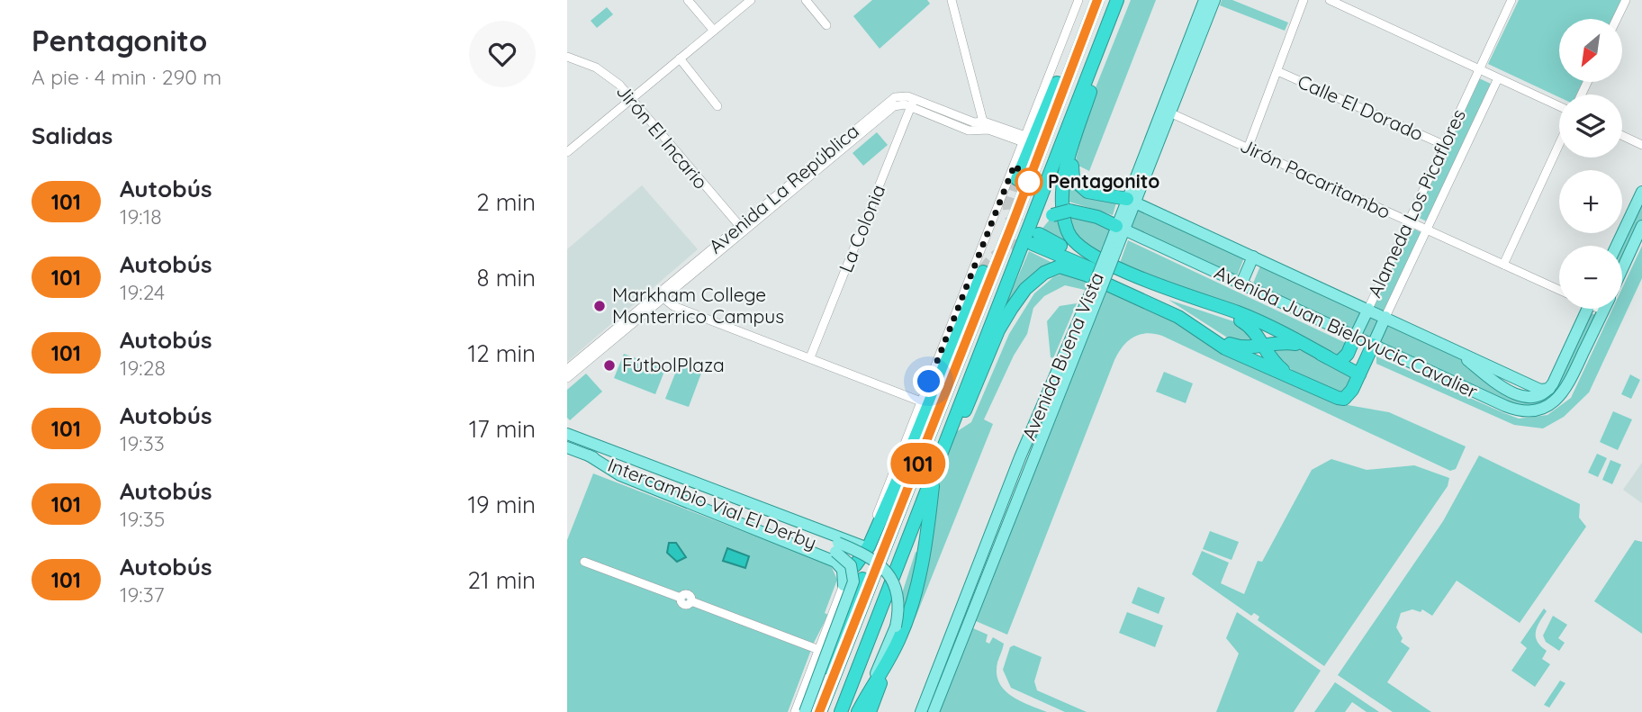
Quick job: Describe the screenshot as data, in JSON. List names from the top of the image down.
{
  "streets": {
    "main road": [
      "Alameda Los Picaflores",
      "Avenida Juan Bielovucic Cavalier",
      "Avenida Buena Vista",
      "Intercambio Vial El Derby"
    ],
    "street": [
      "Calle El Dorado",
      "Jirón El Incario",
      "Jirón Pacaritambo",
      "Avenida La República",
      "La Colonia"
    ]
  },
  "crossings": [
    ["Calle El Dorado", "Alameda Los Picaflores"],
    ["Jirón El Incario", "Avenida La República"],
    ["Jirón Pacaritambo", "Alameda Los Picaflores"],
    ["Jirón Pacaritambo", "Avenida Buena Vista"],
    ["Avenida La República", "La Colonia"],
    ["Alameda Los Picaflores", "Avenida Juan Bielovucic Cavalier"],
    ["Avenida Juan Bielovucic Cavalier", "Avenida Buena Vista"]
  ],
  "places": ["Pentagonito", "Markham College Monterrico Campus", "FútbolPlaza"],
  "lines": ["bus line 101"],
  "north": "bottom left",
  "page": {
    "heading": [
      ["Pentagonito", "A pie · 4 min · 290 m"],
      "Salidas"
    ],
    "on_map": "101",
    "map_buttons": ["+", "−"],
    "list": [
      {
        "mark": "101",
        "name": "Autobús",
        "note": "19:18",
        "value": "2 min"
      },
      {
        "mark": "101",
        "name": "Autobús",
        "note": "19:24",
        "value": "8 min"
      },
      {
        "mark": "101",
        "name": "Autobús",
        "note": "19:28",
        "value": "12 min"
      },
      {
        "mark": "101",
        "name": "Autobús",
        "note": "19:33",
        "value": "17 min"
      },
      {
        "mark": "101",
        "name": "Autobús",
        "note": "19:35",
        "value": "19 min"
      },
      {
        "mark": "101",
        "name": "Autobús",
        "note": "19:37",
        "value": "21 min"
      }
    ]
  }
}
